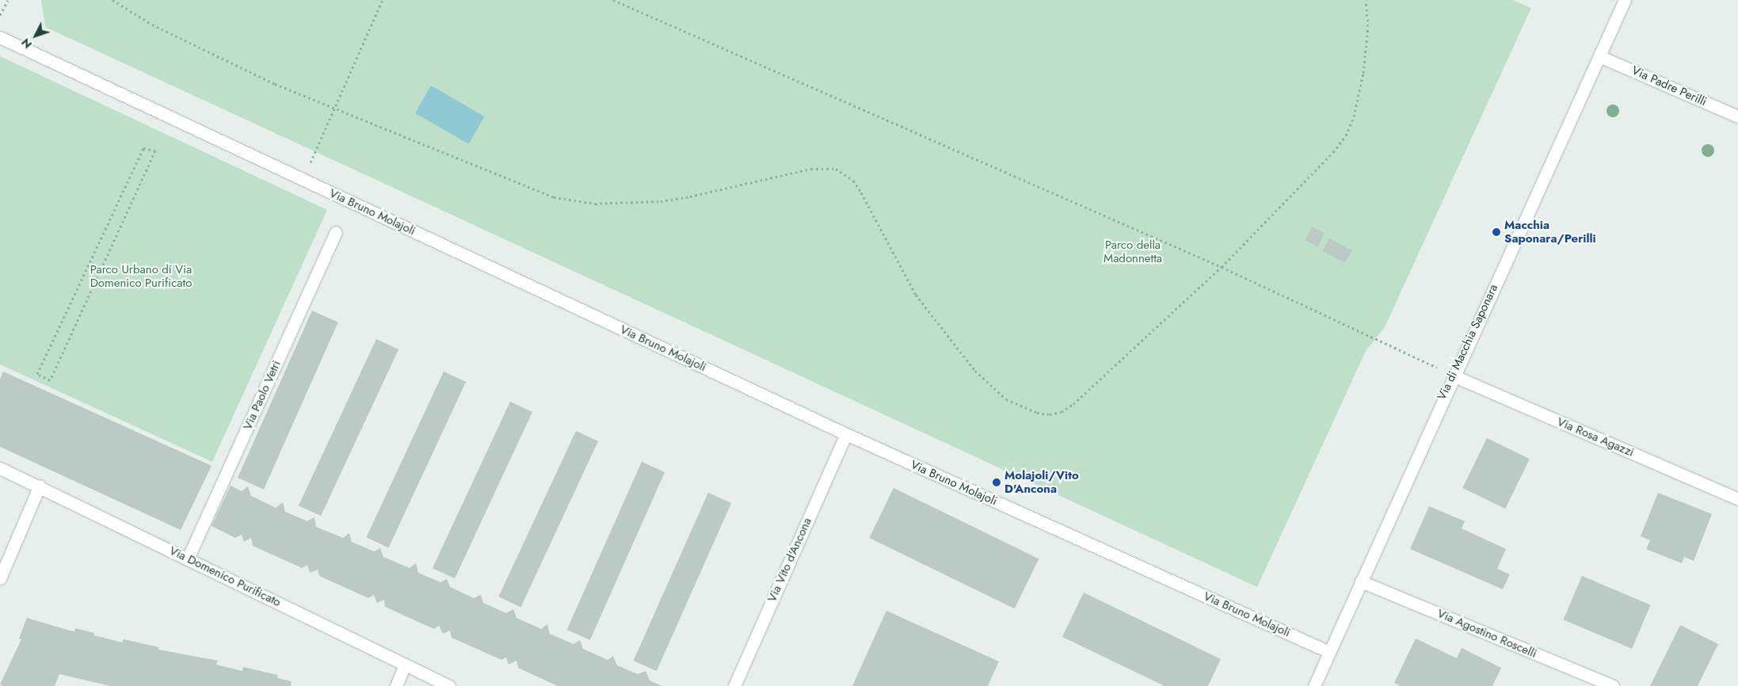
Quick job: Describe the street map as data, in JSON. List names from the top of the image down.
{
  "streets": {
    "street": [
      "Via Padre Perilli",
      "Via Bruno Molajoli",
      "Via di Macchia Saponara",
      "Via Paolo Vetri",
      "Via Rosa Agazzi",
      "Via Vito d'Ancona",
      "Via Domenico Purificato",
      "Via Agostino Roscelli"
    ]
  },
  "crossings": [
    ["Via Padre Perilli", "Via di Macchia Saponara"],
    ["Via Bruno Molajoli", "Via di Macchia Saponara"],
    ["Via Bruno Molajoli", "Via Vito d'Ancona"],
    ["Via di Macchia Saponara", "Via Rosa Agazzi"],
    ["Via di Macchia Saponara", "Via Agostino Roscelli"],
    ["Via Paolo Vetri", "Via Domenico Purificato"]
  ],
  "parks": ["Parco della Madonnetta", "Parco Urbano di Via Domenico Purificato"],
  "places": ["Macchia Saponara/Perilli", "Molajoli/Vito D'Ancona"],
  "north": "bottom left"
}
